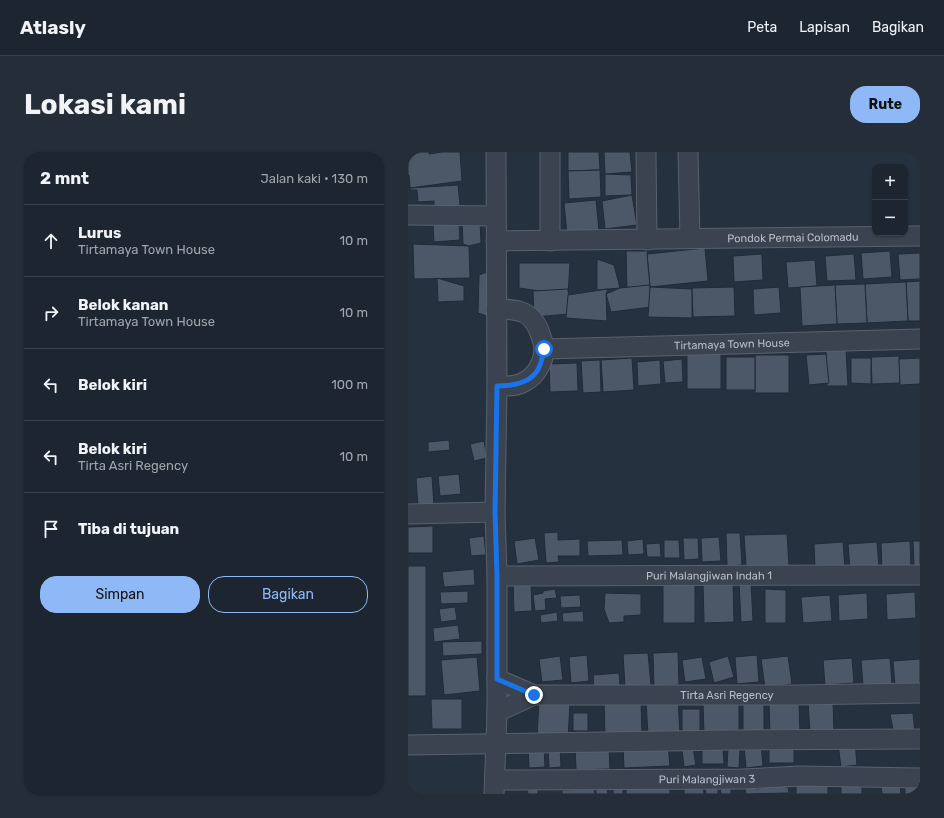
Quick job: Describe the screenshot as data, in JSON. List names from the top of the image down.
{
  "streets": {
    "street": [
      "Pondok Permai Colomadu",
      "Tirtamaya Town House",
      "Puri Malangjiwan Indah 1",
      "Tirta Asri Regency",
      "Puri Malangjiwan 3"
    ]
  },
  "page": {
    "header": "Atlasly",
    "nav": ["Peta", "Lapisan", "Bagikan"],
    "buttons": [
      "Rute",
      ["Simpan", "Bagikan"]
    ],
    "title": "Lokasi kami",
    "heading": ["2 mnt", "Jalan kaki · 130 m"],
    "map_buttons": ["+", "−"],
    "list": [
      ["Lurus", "Tirtamaya Town House", "10 m"],
      ["Belok kanan", "Tirtamaya Town House", "10 m"],
      ["Belok kiri", "100 m"],
      ["Belok kiri", "Tirta Asri Regency", "10 m"],
      "Tiba di tujuan"
    ]
  }
}
